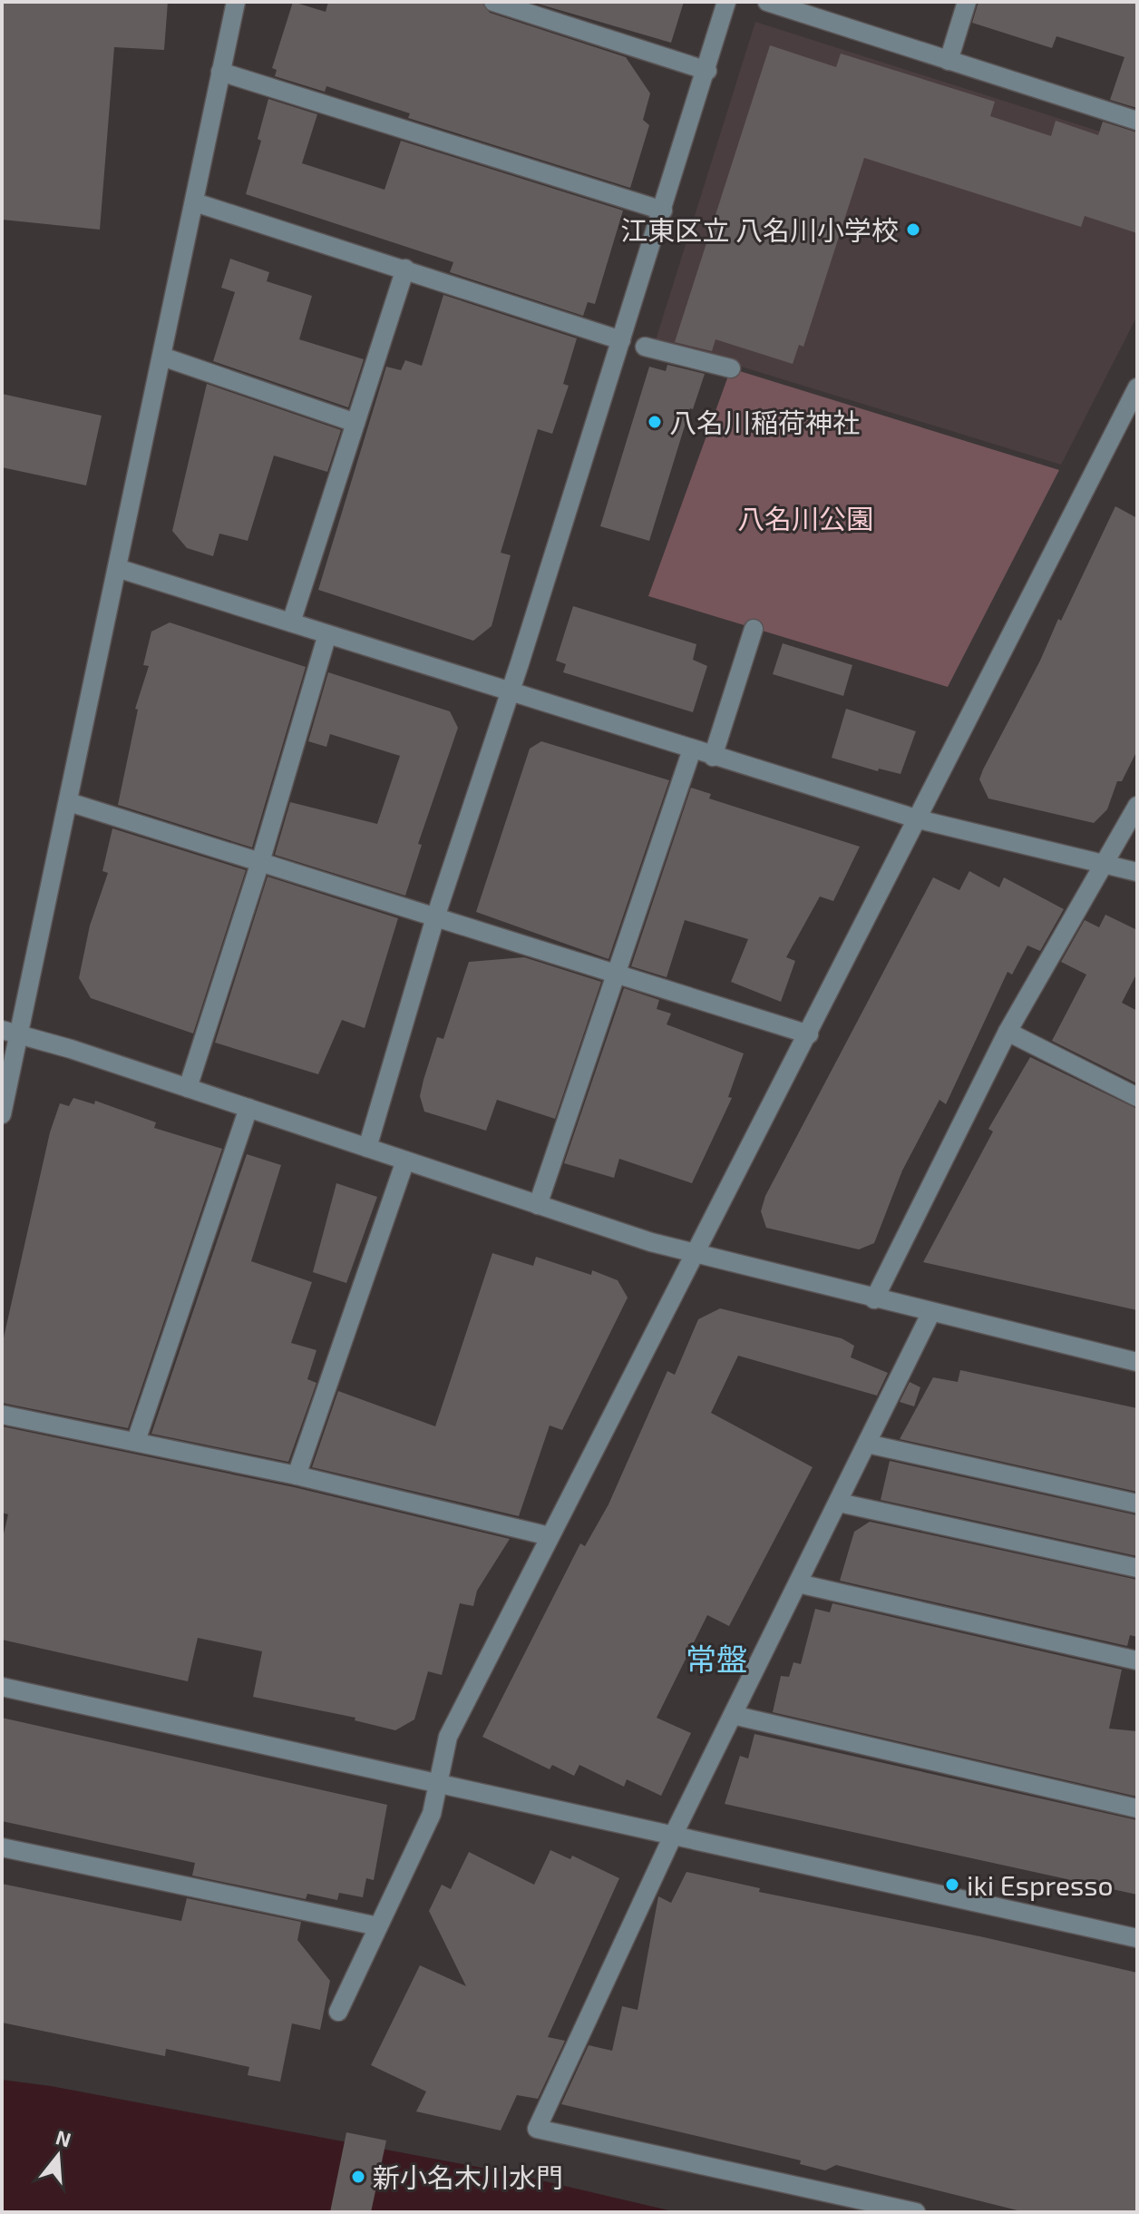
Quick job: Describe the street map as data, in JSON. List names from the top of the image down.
{
  "districts": ["常盤"],
  "parks": ["八名川公園"],
  "places": [
    "江東区立 八名川小学校",
    "八名川稲荷神社",
    "iki Espresso",
    "新小名木川水門"
  ],
  "north": "top"
}
